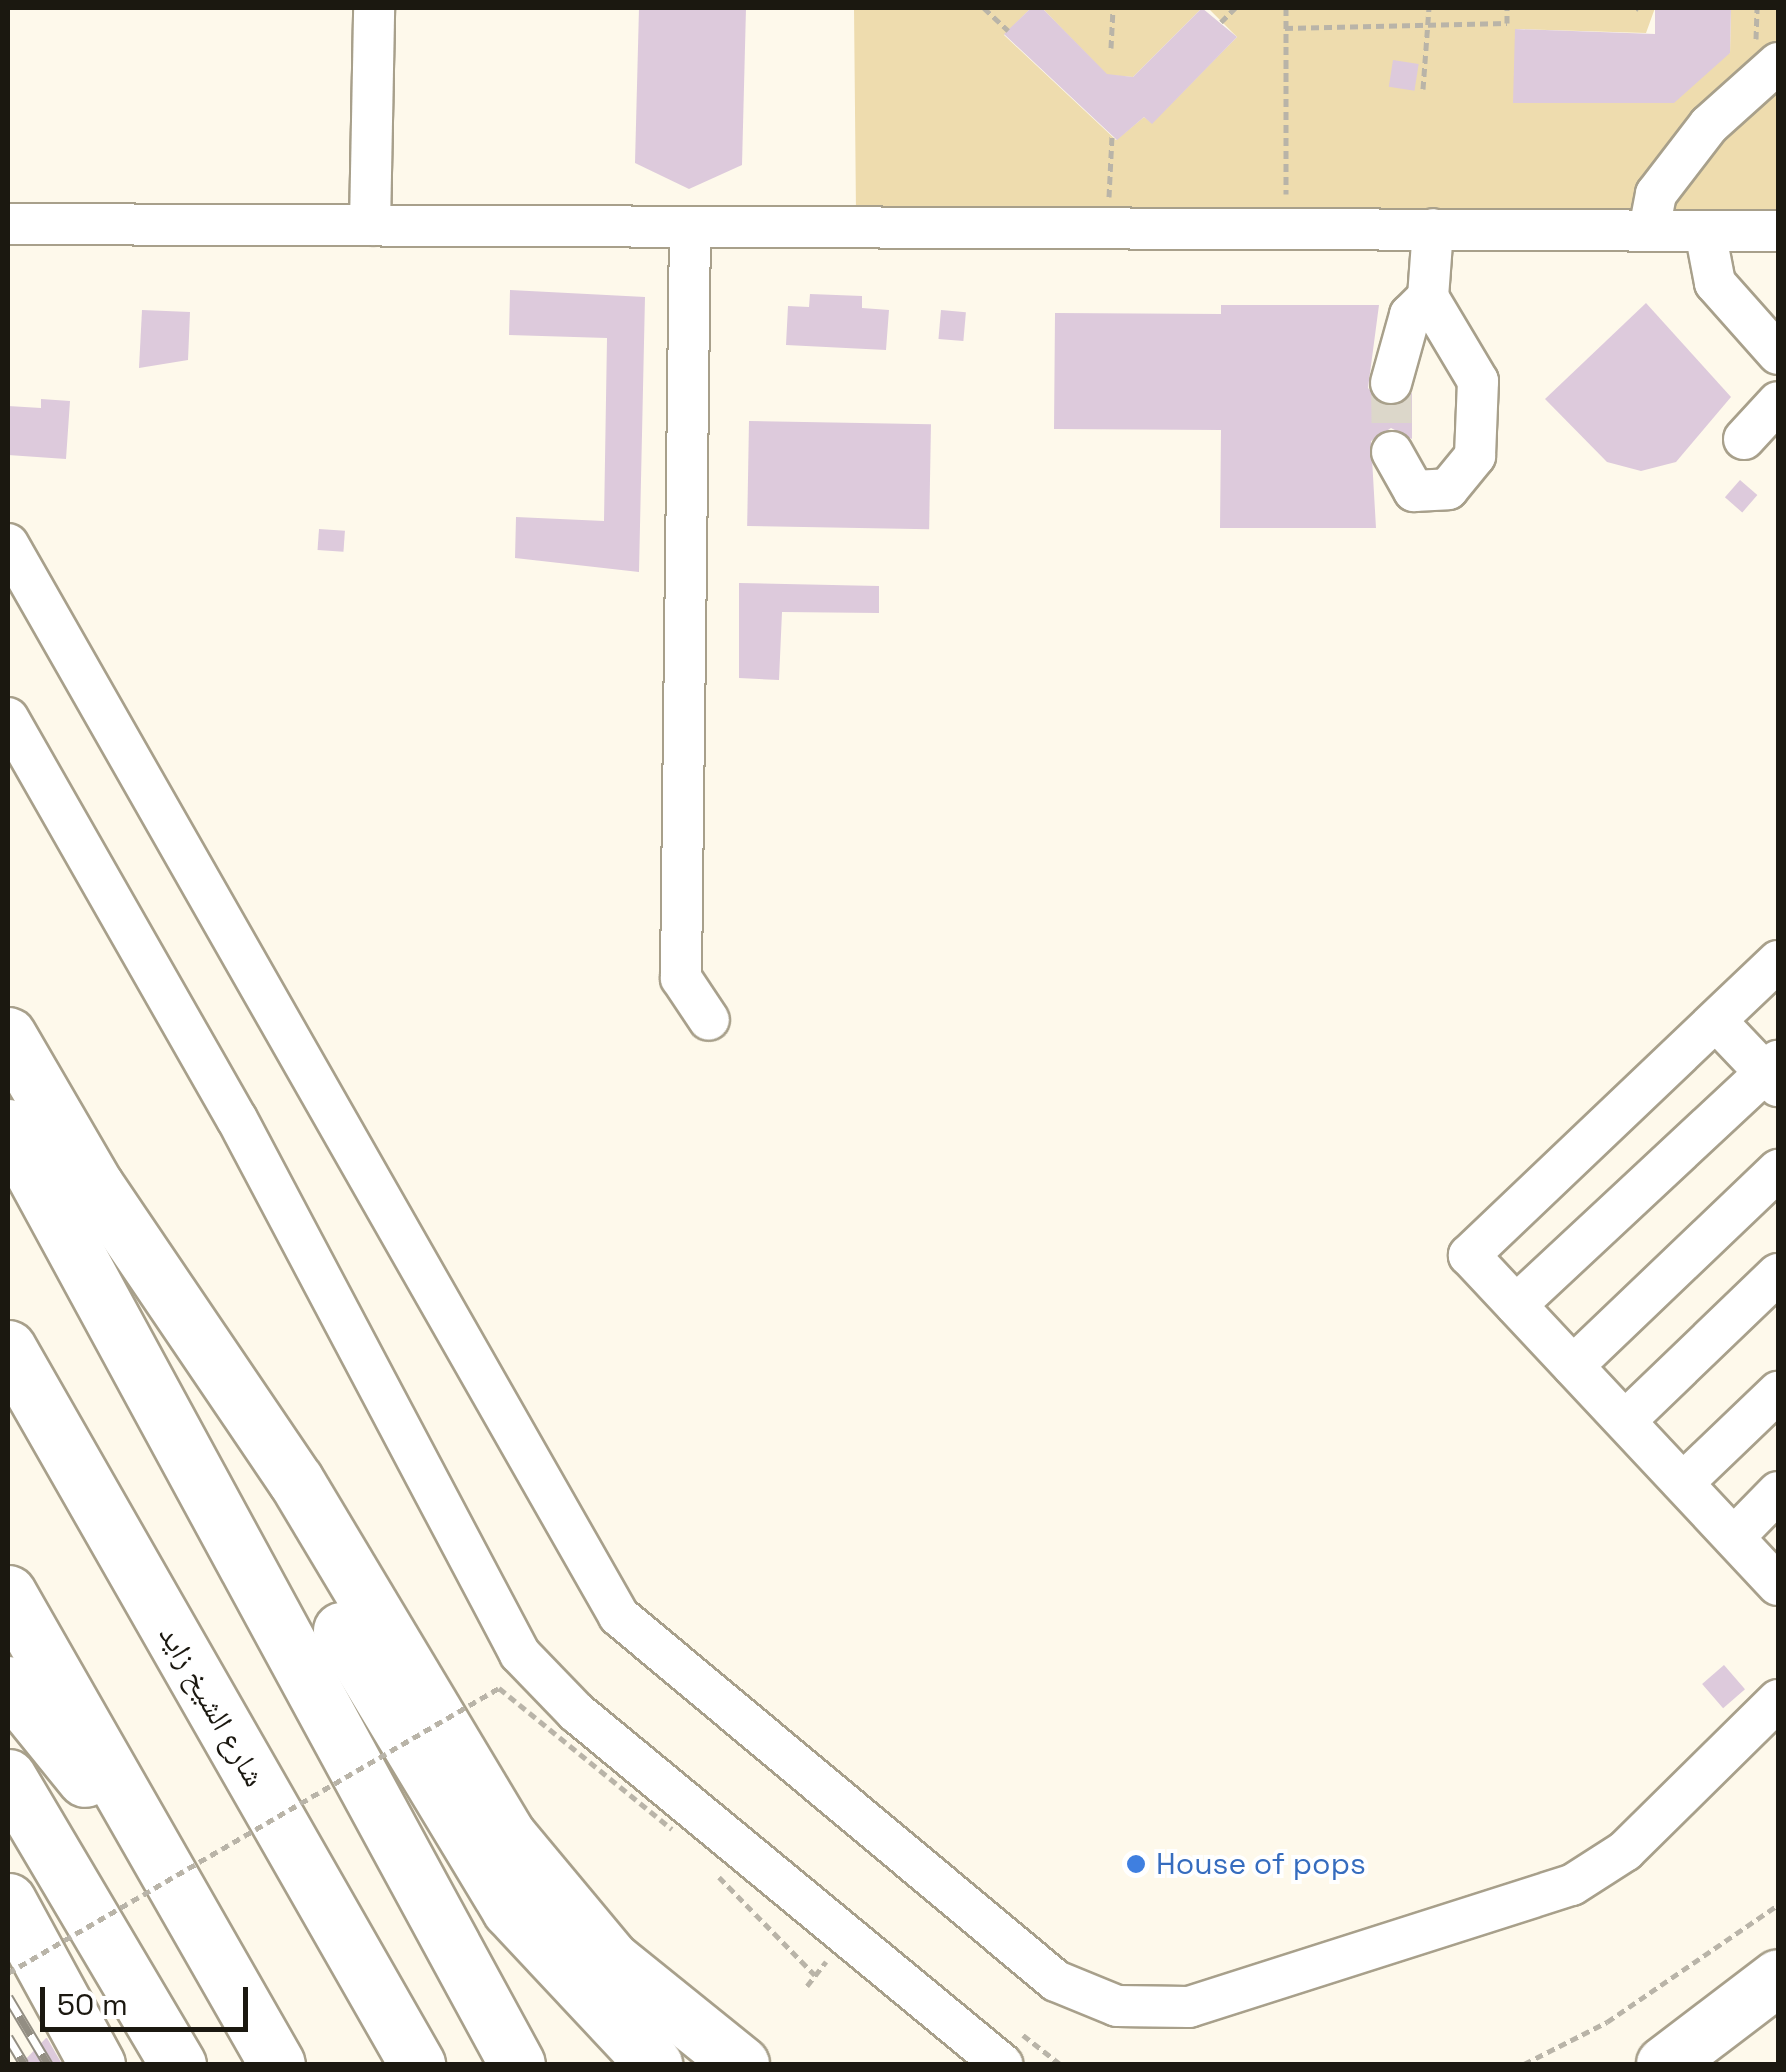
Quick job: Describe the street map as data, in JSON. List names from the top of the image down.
{
  "streets": {
    "highway": ["شارع الشيخ زايد"]
  },
  "places": ["House of pops"],
  "scale_bar": "50 m"
}
